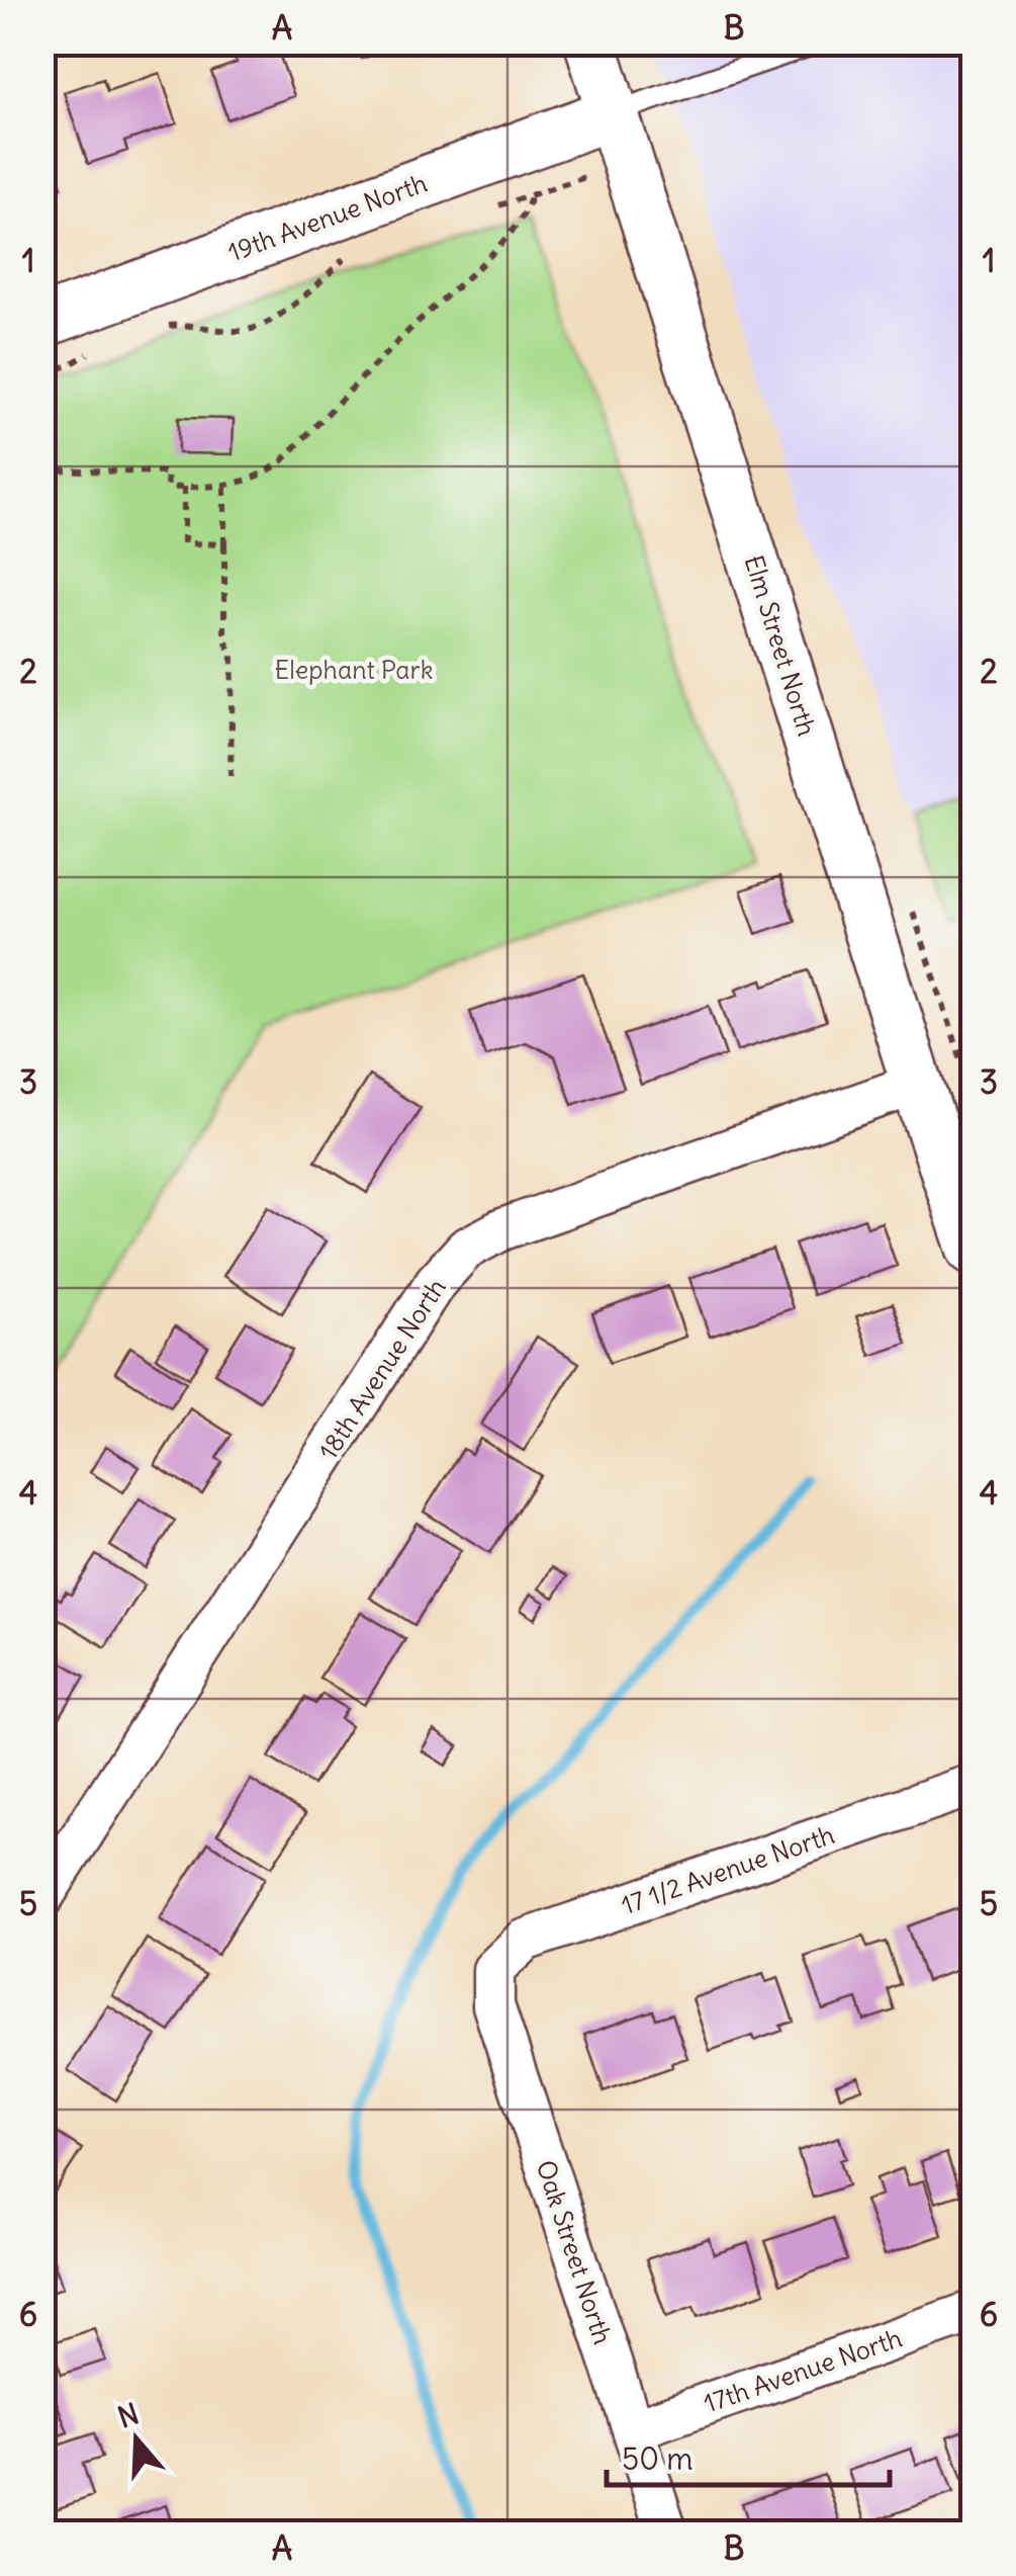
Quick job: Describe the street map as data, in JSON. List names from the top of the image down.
{
  "streets": {
    "street": [
      "19th Avenue North",
      "Elm Street North",
      "18th Avenue North",
      "17 1/2 Avenue North",
      "Oak Street North",
      "17th Avenue North"
    ]
  },
  "crossings": [
    ["19th Avenue North", "Elm Street North"],
    ["Elm Street North", "18th Avenue North"],
    ["17 1/2 Avenue North", "Oak Street North"],
    ["Oak Street North", "17th Avenue North"]
  ],
  "parks": ["Elephant Park"],
  "scale_bar": "50 m",
  "north": "top",
  "grid": {
    "columns": ["A", "B"],
    "rows": [
      "1",
      "2",
      "3",
      "4",
      "5",
      "6"
    ]
  }
}
